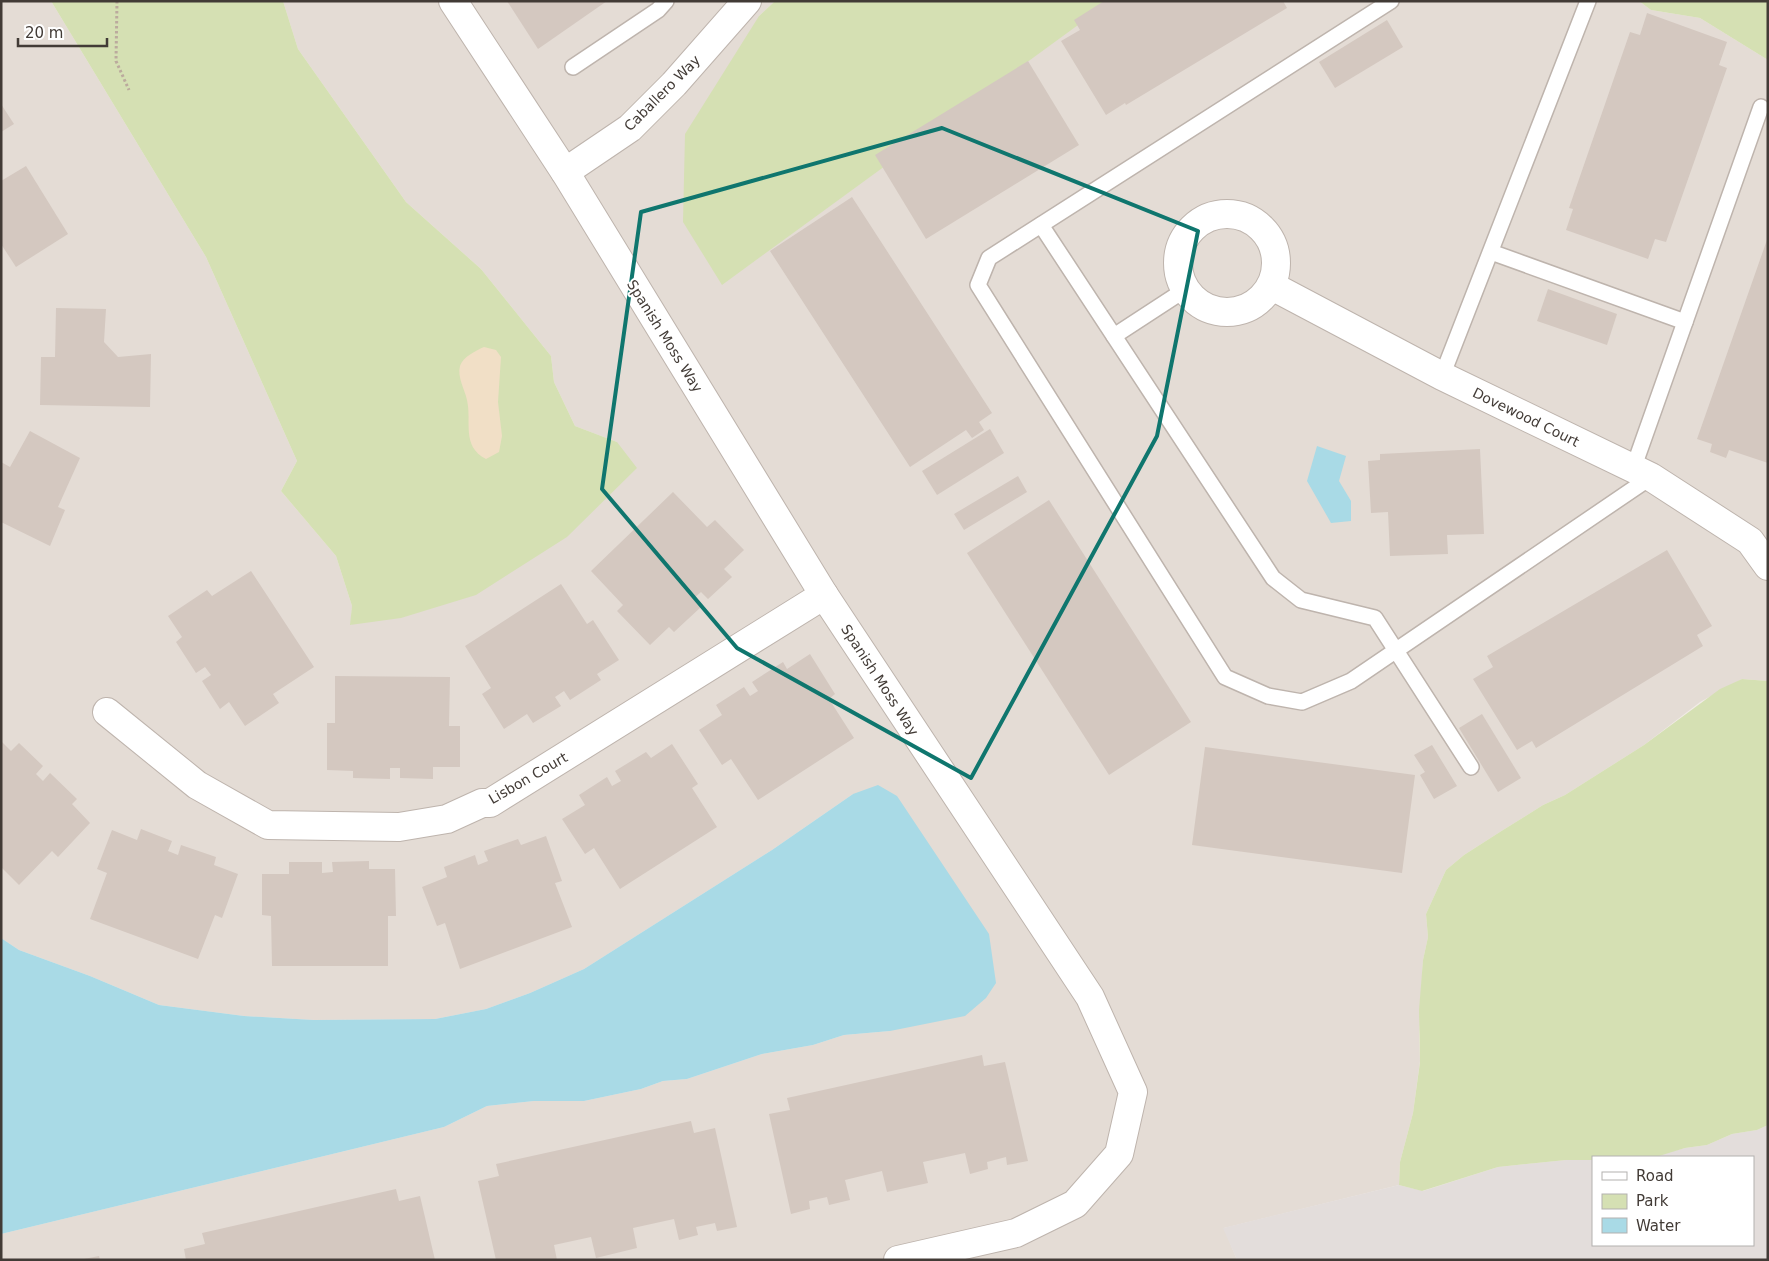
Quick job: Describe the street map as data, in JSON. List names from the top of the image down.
{
  "streets": {
    "street": [
      "Caballero Way",
      "Spanish Moss Way",
      "Dovewood Court",
      "Lisbon Court"
    ]
  },
  "crossings": [
    ["Caballero Way", "Spanish Moss Way"],
    ["Spanish Moss Way", "Lisbon Court"]
  ],
  "legend": ["Road", "Park", "Water"],
  "scale_bar": "20 m"
}
